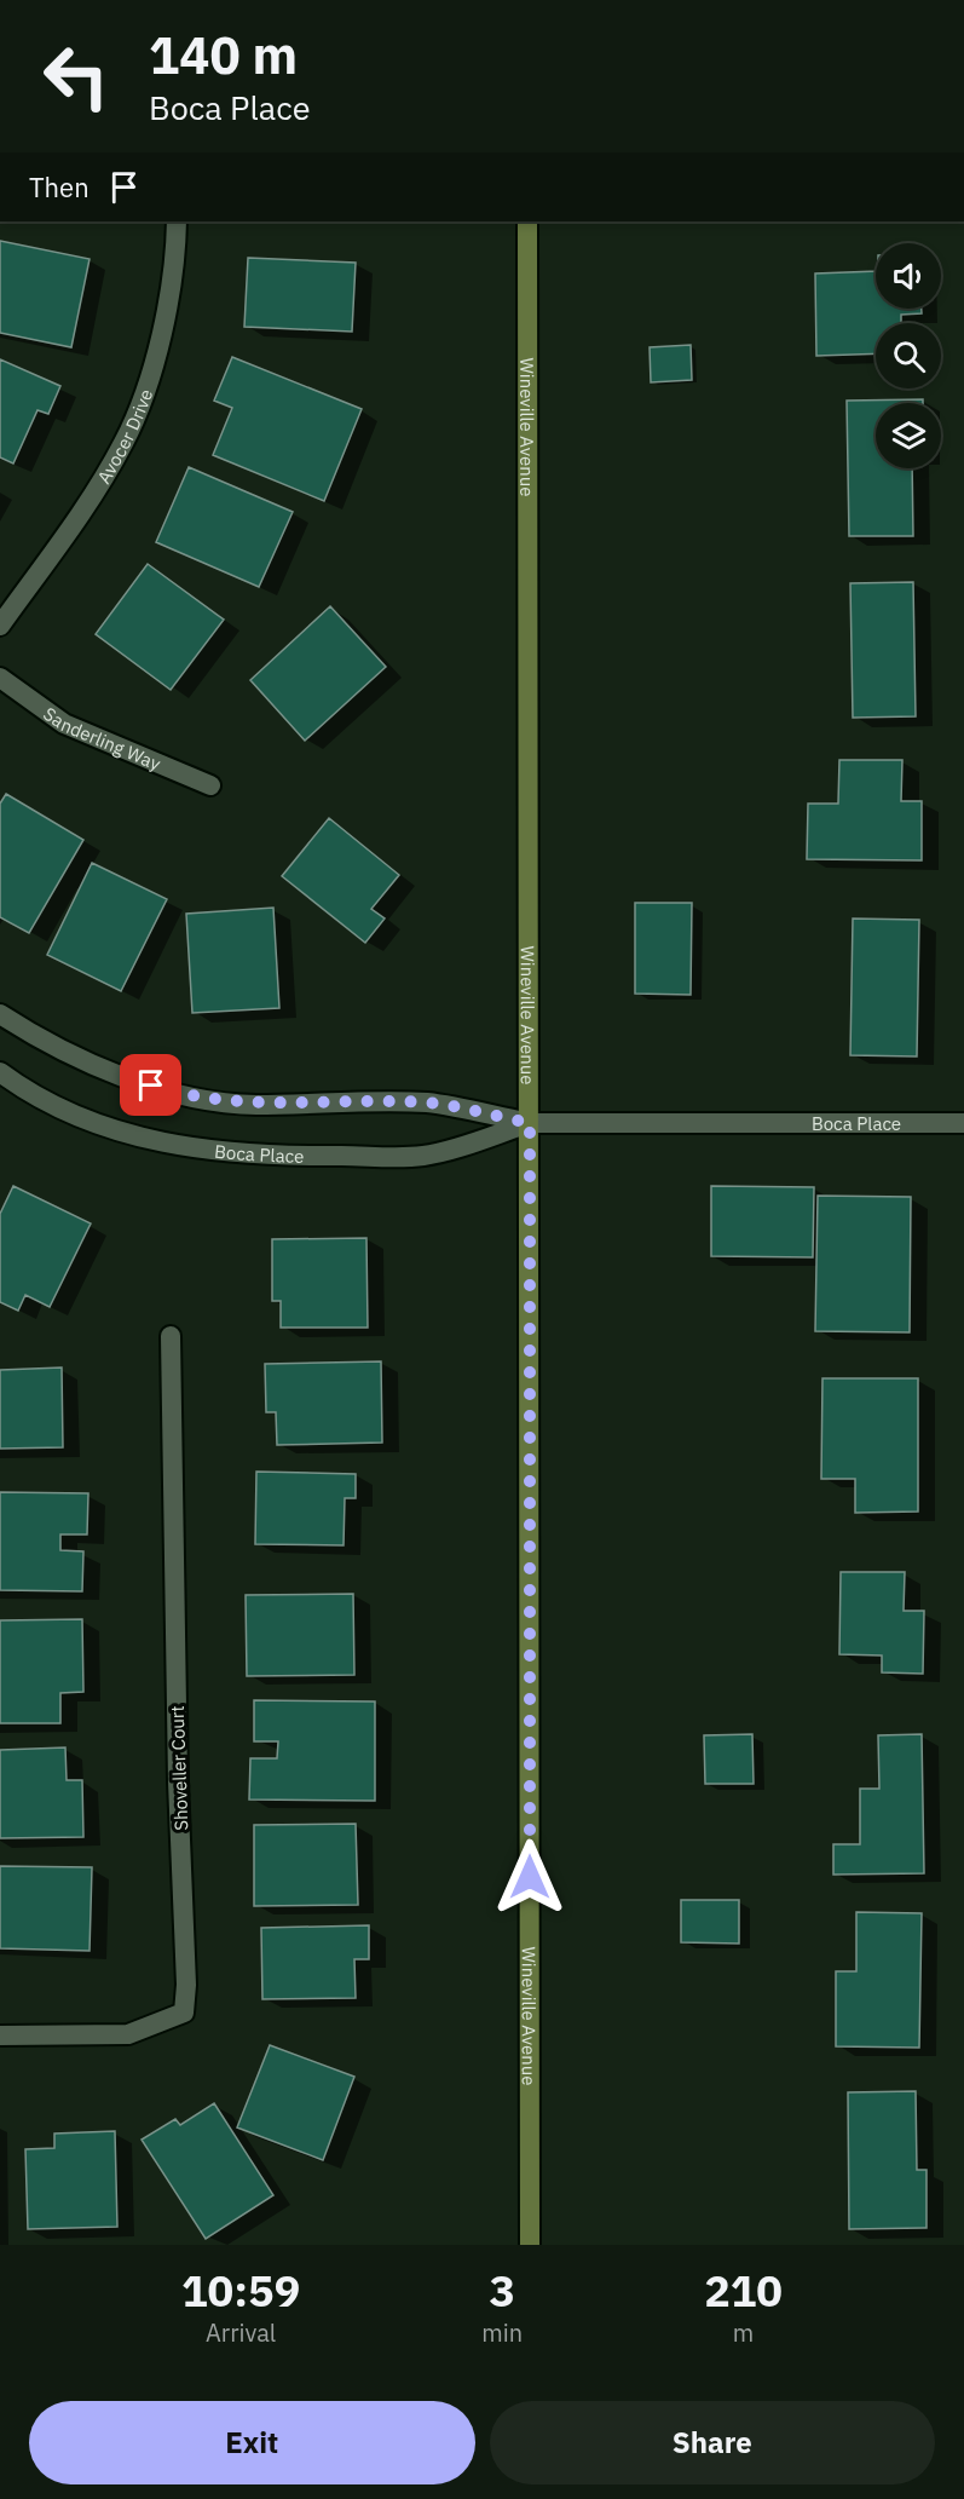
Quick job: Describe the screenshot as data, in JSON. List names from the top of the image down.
{
  "streets": {
    "main road": ["Wineville Avenue"],
    "street": [
      "Avocer Drive",
      "Sanderling Way",
      "Boca Place",
      "Shoveller Court"
    ]
  },
  "crossings": [
    ["Wineville Avenue", "Boca Place"]
  ],
  "page": {
    "turn": ["140 m", "Boca Place"],
    "then": "Then",
    "eta": [
      "10:59",
      "Arrival",
      "3",
      "min",
      "210",
      "m"
    ],
    "buttons": ["Exit", "Share"]
  }
}
